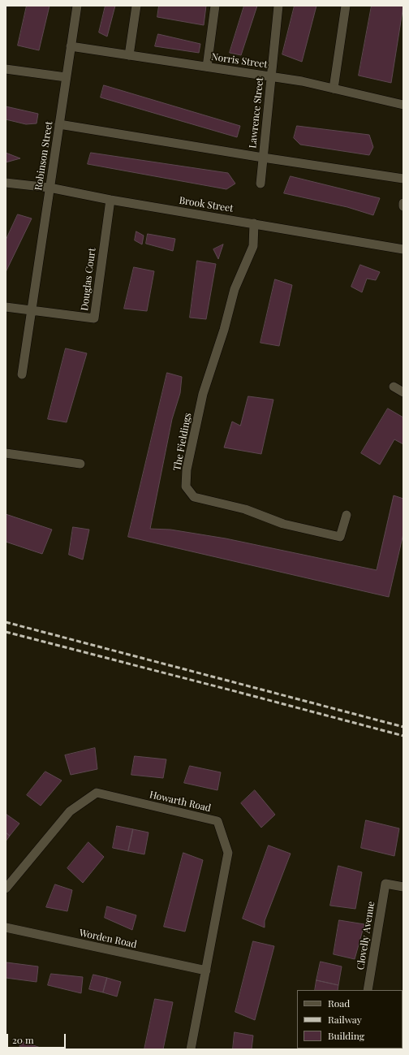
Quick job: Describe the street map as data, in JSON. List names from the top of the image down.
{
  "streets": {
    "street": [
      "Norris Street",
      "Lawrence Street",
      "Robinson Street",
      "Brook Street",
      "Douglas Court",
      "The Fieldings",
      "Howarth Road",
      "Clovelly Avenue",
      "Worden Road"
    ]
  },
  "crossings": [
    ["Norris Street", "Lawrence Street"],
    ["Norris Street", "Robinson Street"],
    ["Robinson Street", "Brook Street"],
    ["Robinson Street", "Douglas Court"],
    ["Brook Street", "Douglas Court"],
    ["Brook Street", "The Fieldings"],
    ["Howarth Road", "Worden Road"]
  ],
  "legend": ["Road", "Railway", "Building"],
  "scale_bar": "20 m"
}
